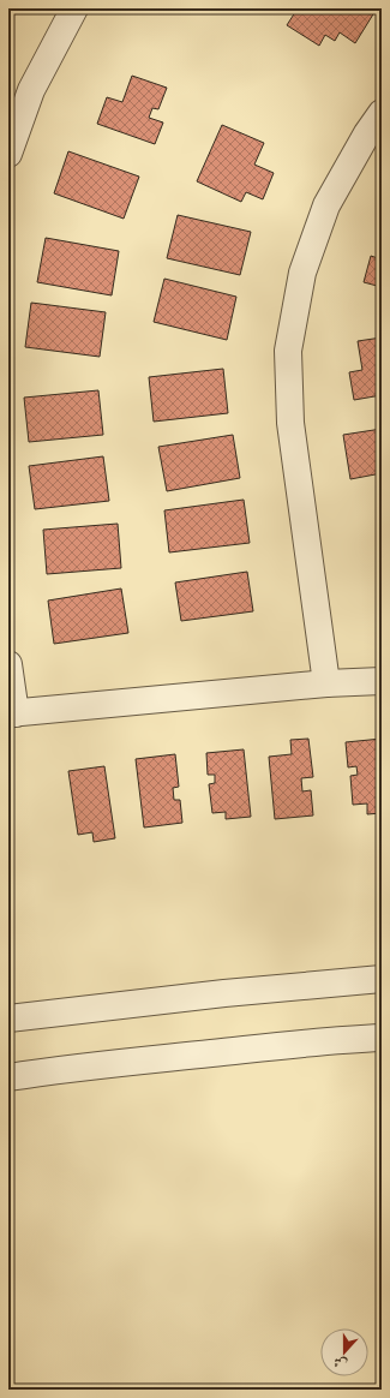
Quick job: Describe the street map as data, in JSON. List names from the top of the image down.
{
  "north": "bottom"
}
